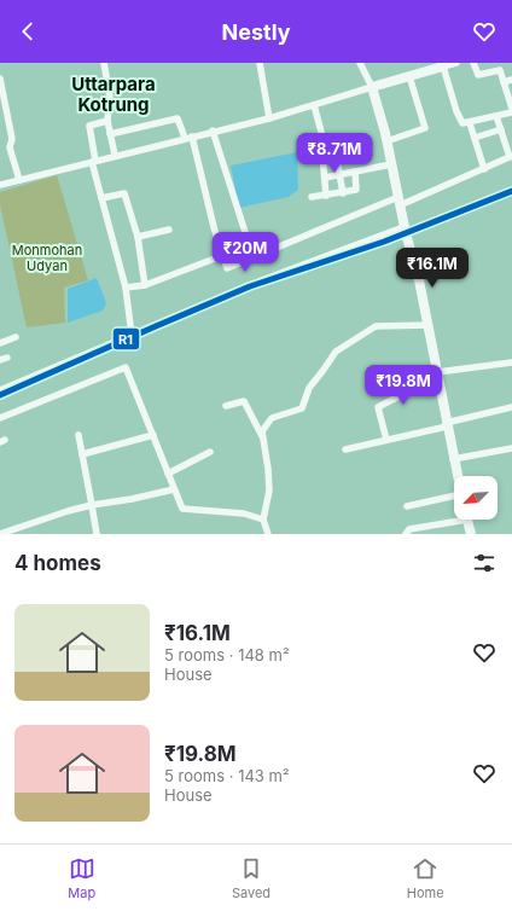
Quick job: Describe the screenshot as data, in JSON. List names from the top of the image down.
{
  "districts": ["Uttarpara Kotrung"],
  "parks": ["Monmohan Udyan"],
  "lines": ["transit line R1"],
  "north": "bottom left",
  "page": {
    "header": "Nestly",
    "price": [
      "₹8.71M",
      "₹20M",
      "₹16.1M",
      "₹19.8M"
    ],
    "heading": "4 homes",
    "list": [
      {
        "name": "₹16.1M",
        "note": "5 rooms · 148 m² · House"
      },
      {
        "name": "₹19.8M",
        "note": "5 rooms · 143 m² · House"
      }
    ],
    "tabs": ["Map", "Saved", "Home"]
  }
}
